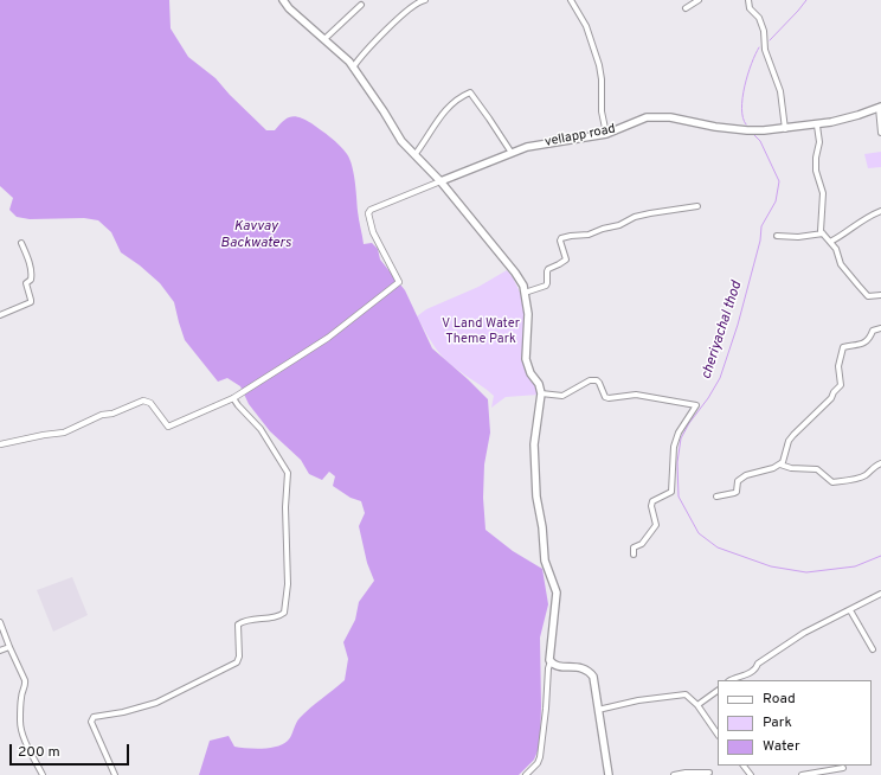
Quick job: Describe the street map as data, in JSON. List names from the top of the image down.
{
  "streets": {
    "main road": ["vellapp road"]
  },
  "water": ["Kavvay Backwaters", "cheriyachal thod"],
  "parks": ["V Land Water Theme Park"],
  "legend": ["Road", "Park", "Water"],
  "scale_bar": "200 m"
}
